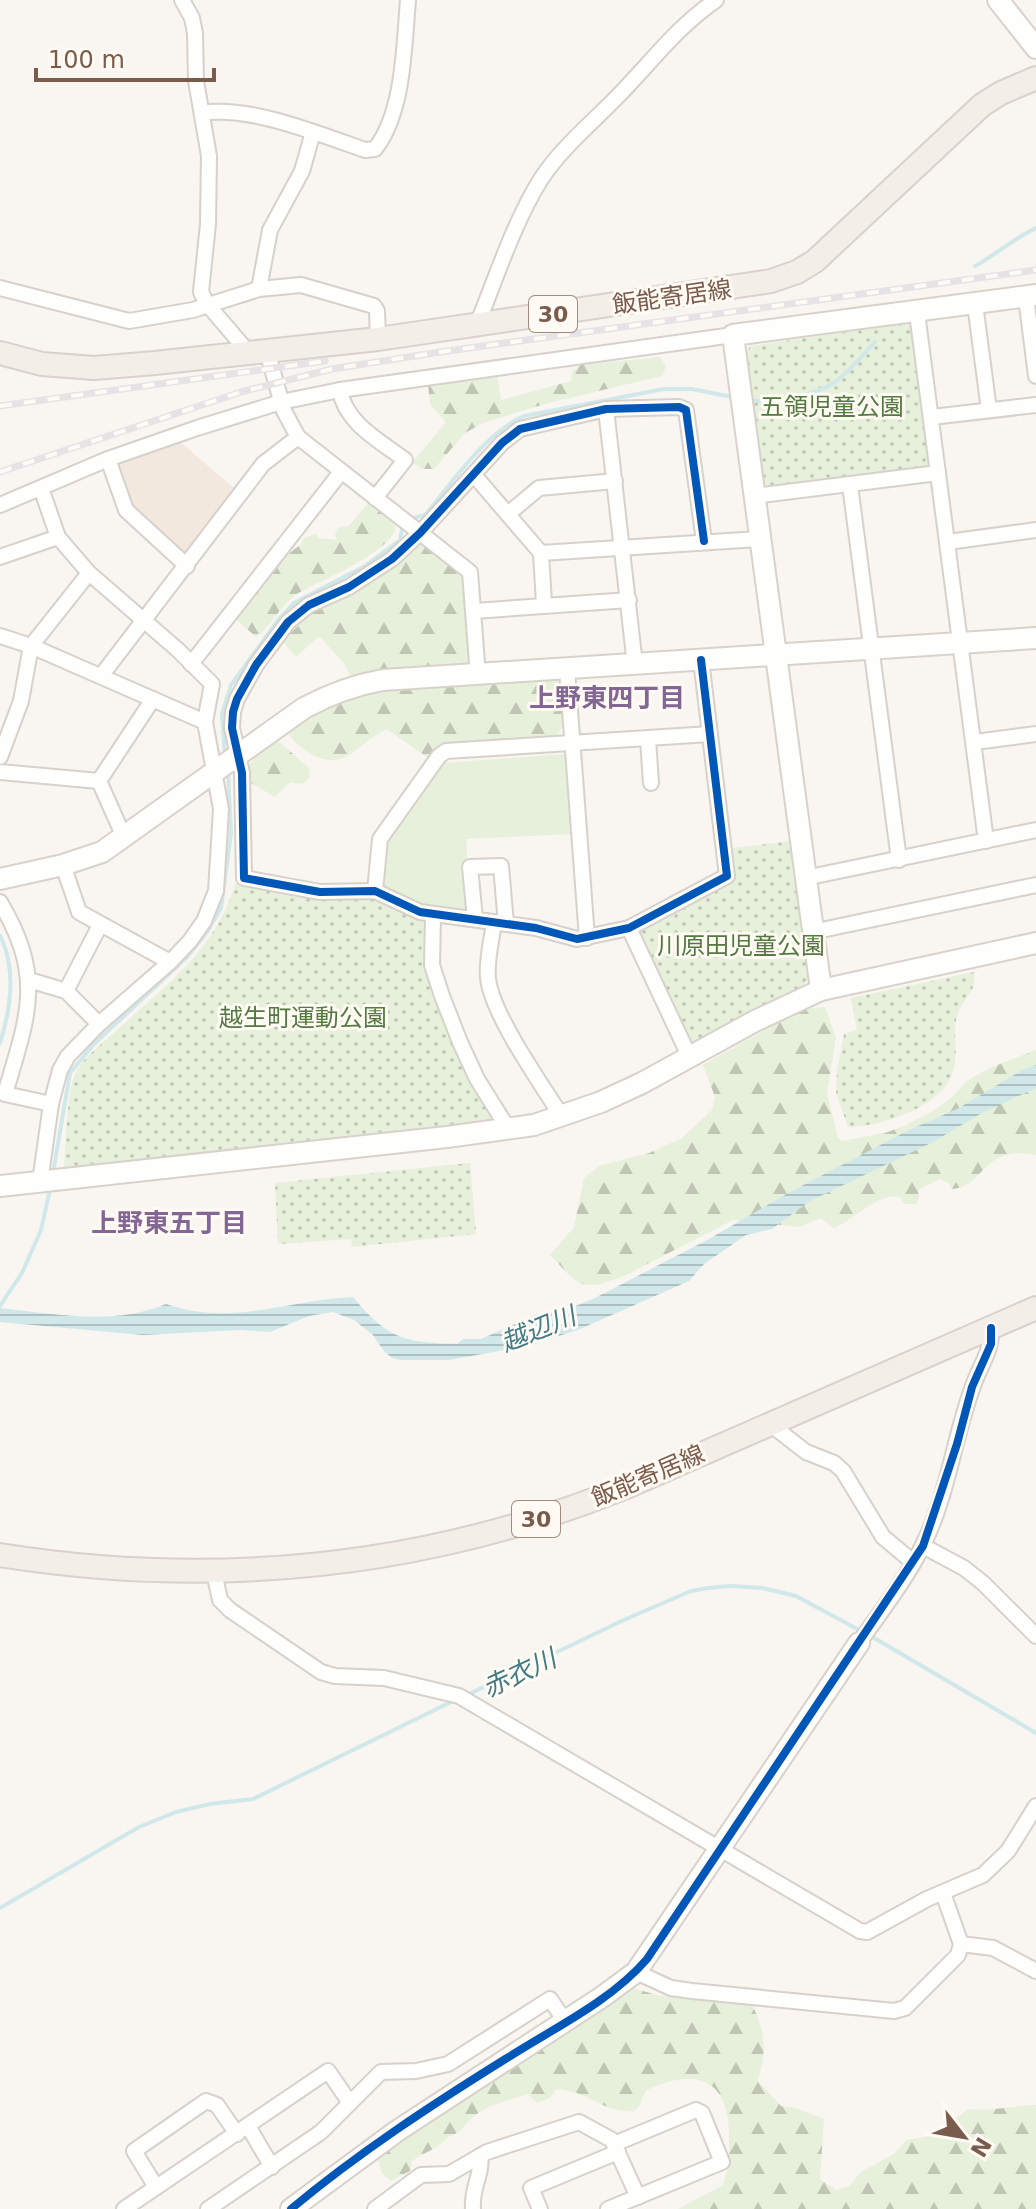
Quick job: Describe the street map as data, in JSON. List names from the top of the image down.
{
  "streets": {
    "main road": ["飯能寄居線", "30"]
  },
  "districts": ["上野東四丁目", "上野東五丁目"],
  "water": ["越辺川", "赤衣川"],
  "parks": ["五領児童公園", "川原田児童公園", "越生町運動公園"],
  "scale_bar": "100 m",
  "north": "bottom right"
}
